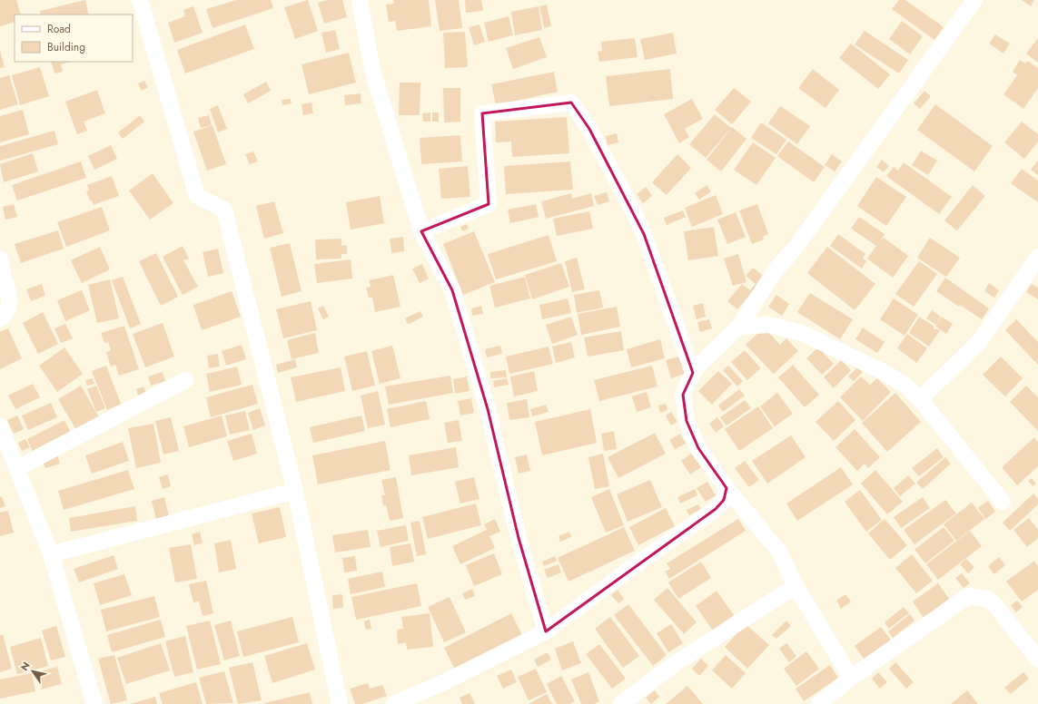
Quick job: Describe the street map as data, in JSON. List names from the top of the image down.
{
  "legend": ["Road", "Building"],
  "north": "top left"
}
